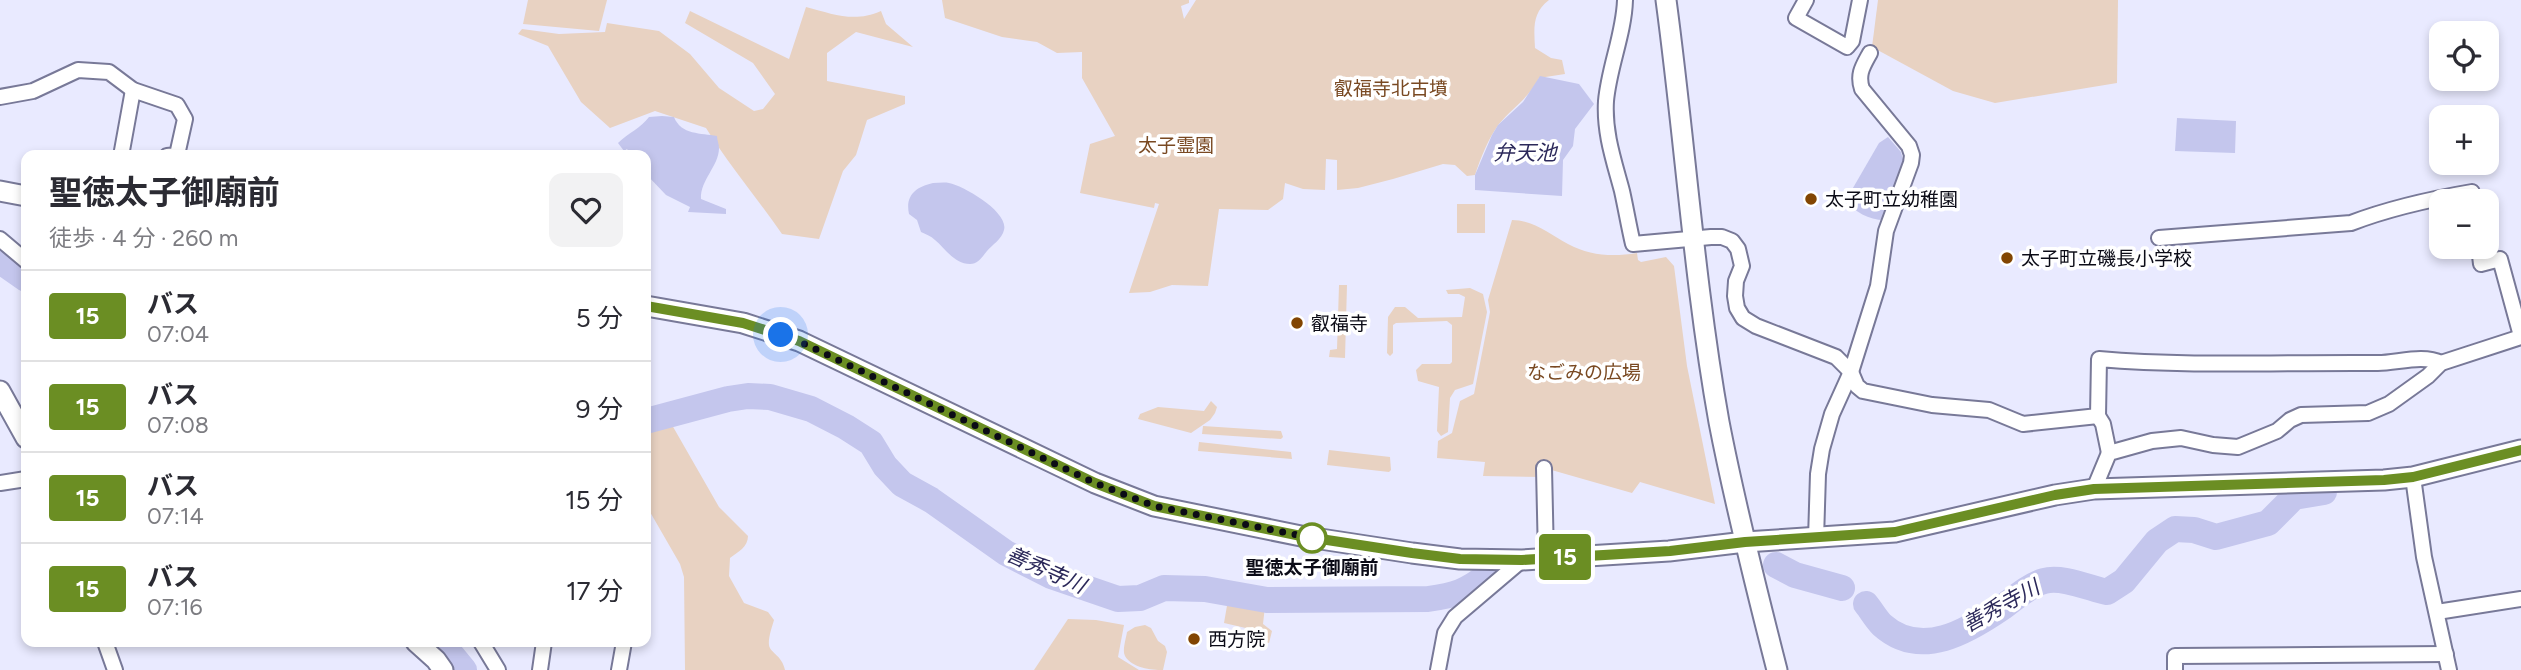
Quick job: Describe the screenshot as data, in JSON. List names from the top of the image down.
{
  "water": ["弁天池", "善秀寺川"],
  "parks": ["叡福寺北古墳", "太子霊園", "なごみの広場"],
  "places": [
    "太子町立幼稚園",
    "太子町立磯長小学校",
    "叡福寺",
    "聖徳太子御廟前",
    "西方院"
  ],
  "lines": ["bus line 15"],
  "page": {
    "on_map": "15",
    "map_buttons": ["+", "−"],
    "heading": ["聖徳太子御廟前", "徒歩 · 4 分 · 260 m"],
    "list": [
      {
        "mark": "15",
        "name": "バス",
        "note": "07:04",
        "value": "5 分"
      },
      {
        "mark": "15",
        "name": "バス",
        "note": "07:08",
        "value": "9 分"
      },
      {
        "mark": "15",
        "name": "バス",
        "note": "07:14",
        "value": "15 分"
      },
      {
        "mark": "15",
        "name": "バス",
        "note": "07:16",
        "value": "17 分"
      }
    ]
  }
}
